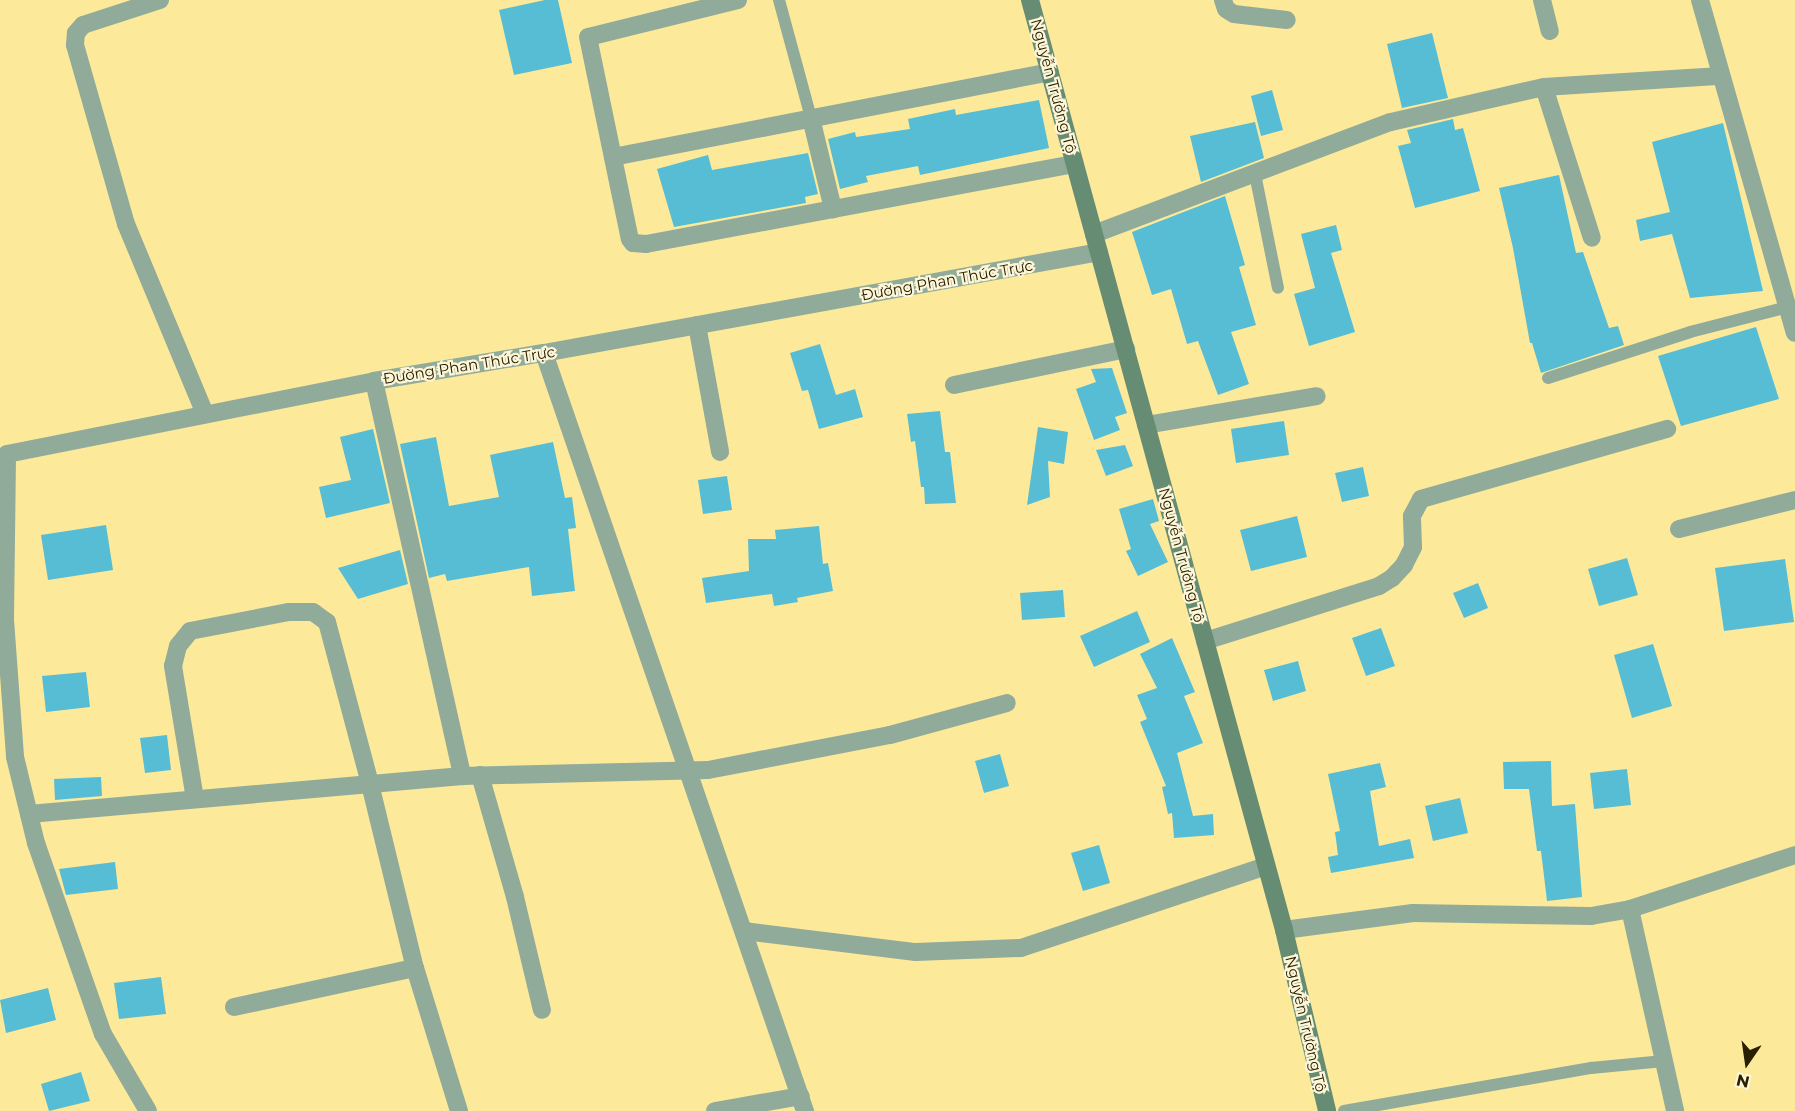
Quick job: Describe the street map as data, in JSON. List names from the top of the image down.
{
  "streets": {
    "main road": ["Nguyễn Trường Tộ"],
    "street": ["Đường Phan Thúc Trực"]
  },
  "crossings": [
    ["Nguyễn Trường Tộ", "Đường Phan Thúc Trực"]
  ],
  "north": "bottom"
}
